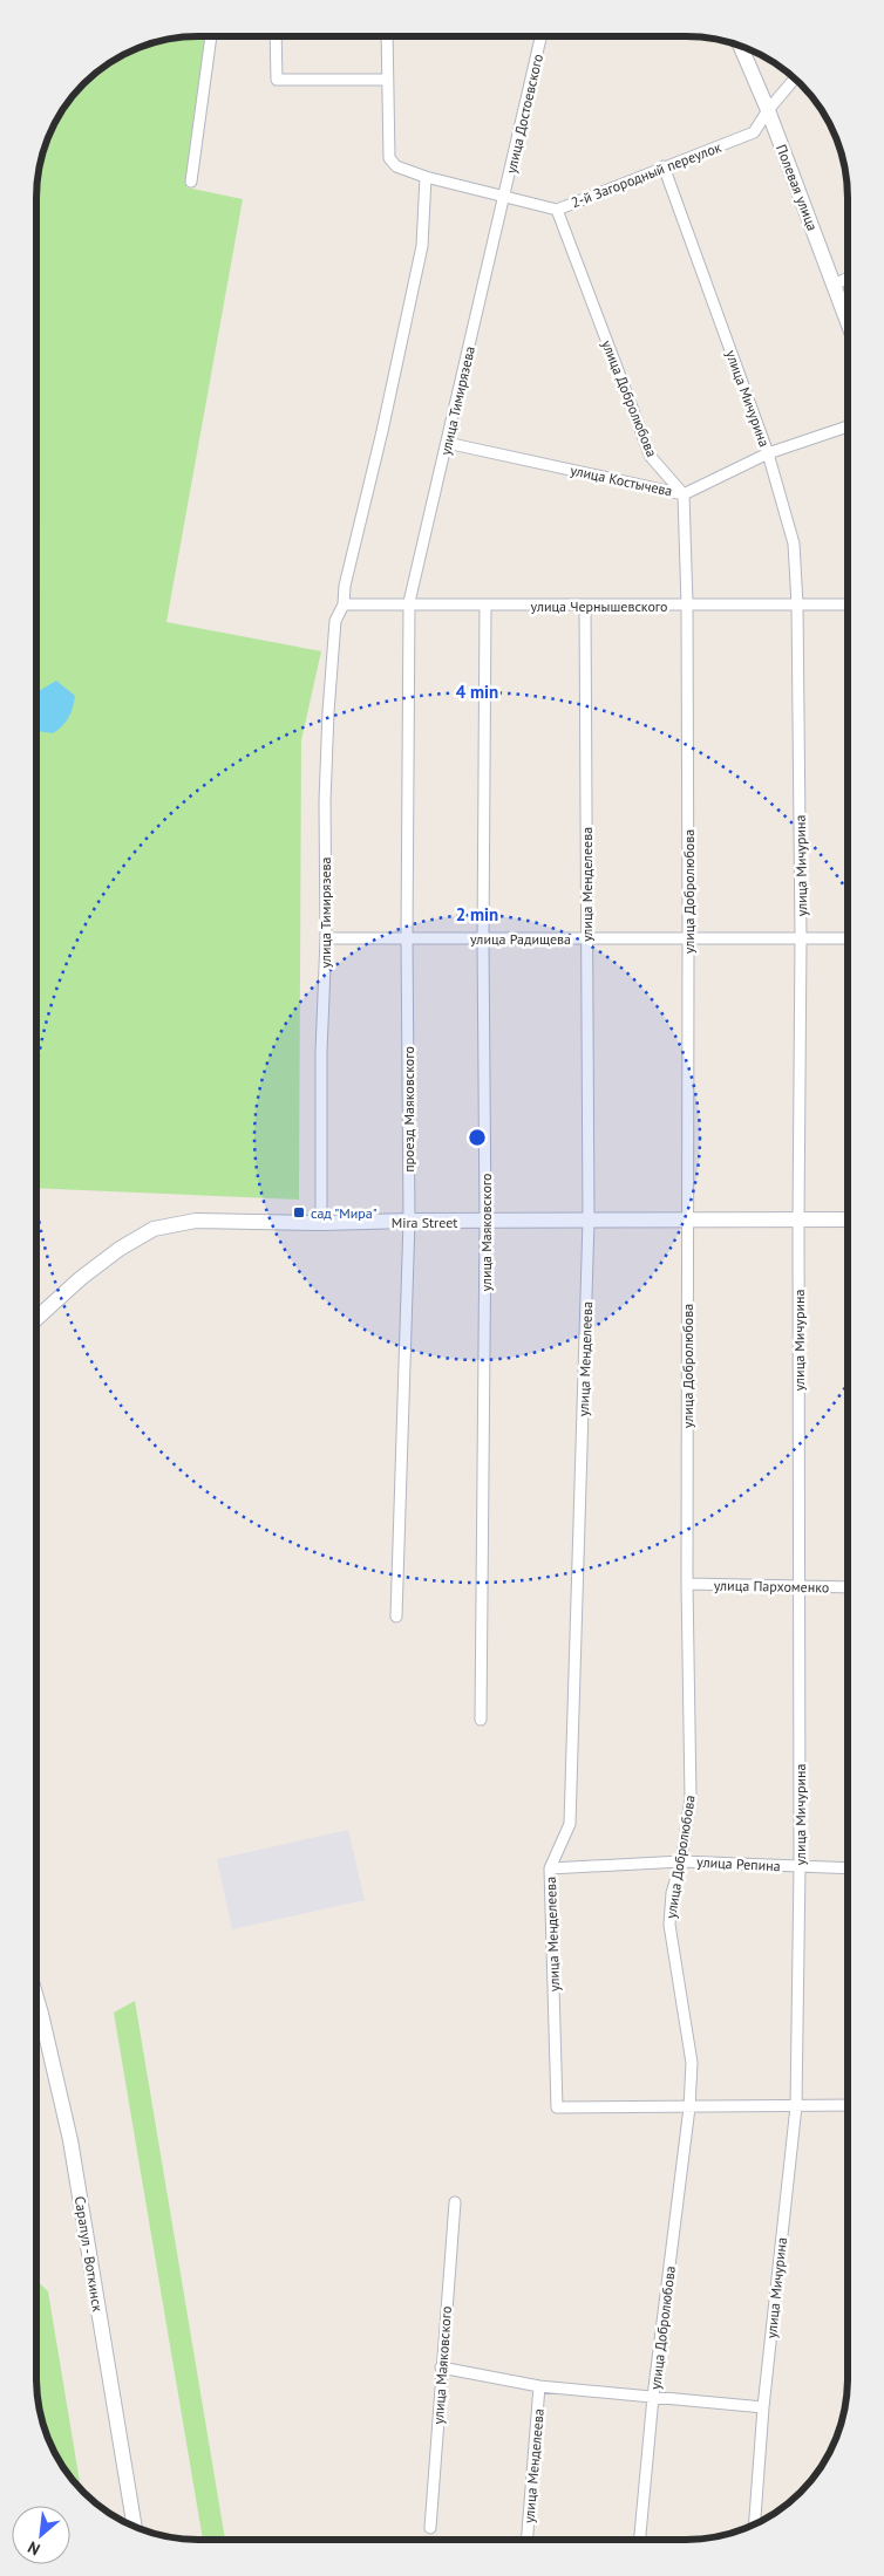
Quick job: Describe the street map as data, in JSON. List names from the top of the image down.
{
  "streets": {
    "main road": ["Полевая улица", "Mira Street", "Сарапул - Воткинск"],
    "street": [
      "улица Достоевского",
      "2-й Загородный переулок",
      "улица Добролюбова",
      "улица Мичурина",
      "улица Тимирязева",
      "улица Костычева",
      "улица Чернышевского",
      "улица Менделеева",
      "улица Радищева",
      "проезд Маяковского",
      "улица Маяковского",
      "улица Пархоменко",
      "улица Репина"
    ]
  },
  "crossings": [
    ["улица Достоевского", "2-й Загородный переулок"],
    ["улица Достоевского", "улица Тимирязева"],
    ["2-й Загородный переулок", "Полевая улица"],
    ["2-й Загородный переулок", "улица Добролюбова"],
    ["2-й Загородный переулок", "улица Мичурина"],
    ["2-й Загородный переулок", "улица Тимирязева"],
    ["улица Добролюбова", "улица Костычева"],
    ["улица Добролюбова", "улица Чернышевского"],
    ["улица Добролюбова", "улица Менделеева"],
    ["улица Добролюбова", "улица Радищева"],
    ["улица Добролюбова", "Mira Street"],
    ["улица Добролюбова", "улица Пархоменко"],
    ["улица Добролюбова", "улица Репина"],
    ["улица Мичурина", "улица Костычева"],
    ["улица Мичурина", "улица Чернышевского"],
    ["улица Мичурина", "улица Радищева"],
    ["улица Мичурина", "Mira Street"],
    ["улица Мичурина", "улица Пархоменко"],
    ["улица Мичурина", "улица Репина"],
    ["улица Тимирязева", "улица Костычева"],
    ["улица Тимирязева", "улица Чернышевского"],
    ["улица Тимирязева", "улица Радищева"],
    ["улица Тимирязева", "проезд Маяковского"],
    ["улица Тимирязева", "Mira Street"],
    ["улица Чернышевского", "улица Менделеева"],
    ["улица Чернышевского", "проезд Маяковского"],
    ["улица Чернышевского", "улица Маяковского"],
    ["улица Менделеева", "улица Радищева"],
    ["улица Менделеева", "Mira Street"],
    ["улица Менделеева", "улица Репина"],
    ["улица Радищева", "проезд Маяковского"],
    ["улица Радищева", "улица Маяковского"],
    ["проезд Маяковского", "Mira Street"],
    ["Mira Street", "улица Маяковского"]
  ],
  "places": {
    "transit": ["сад \"Мира\""]
  },
  "north": "bottom left",
  "rings": ["4 min", "2 min"]
}
